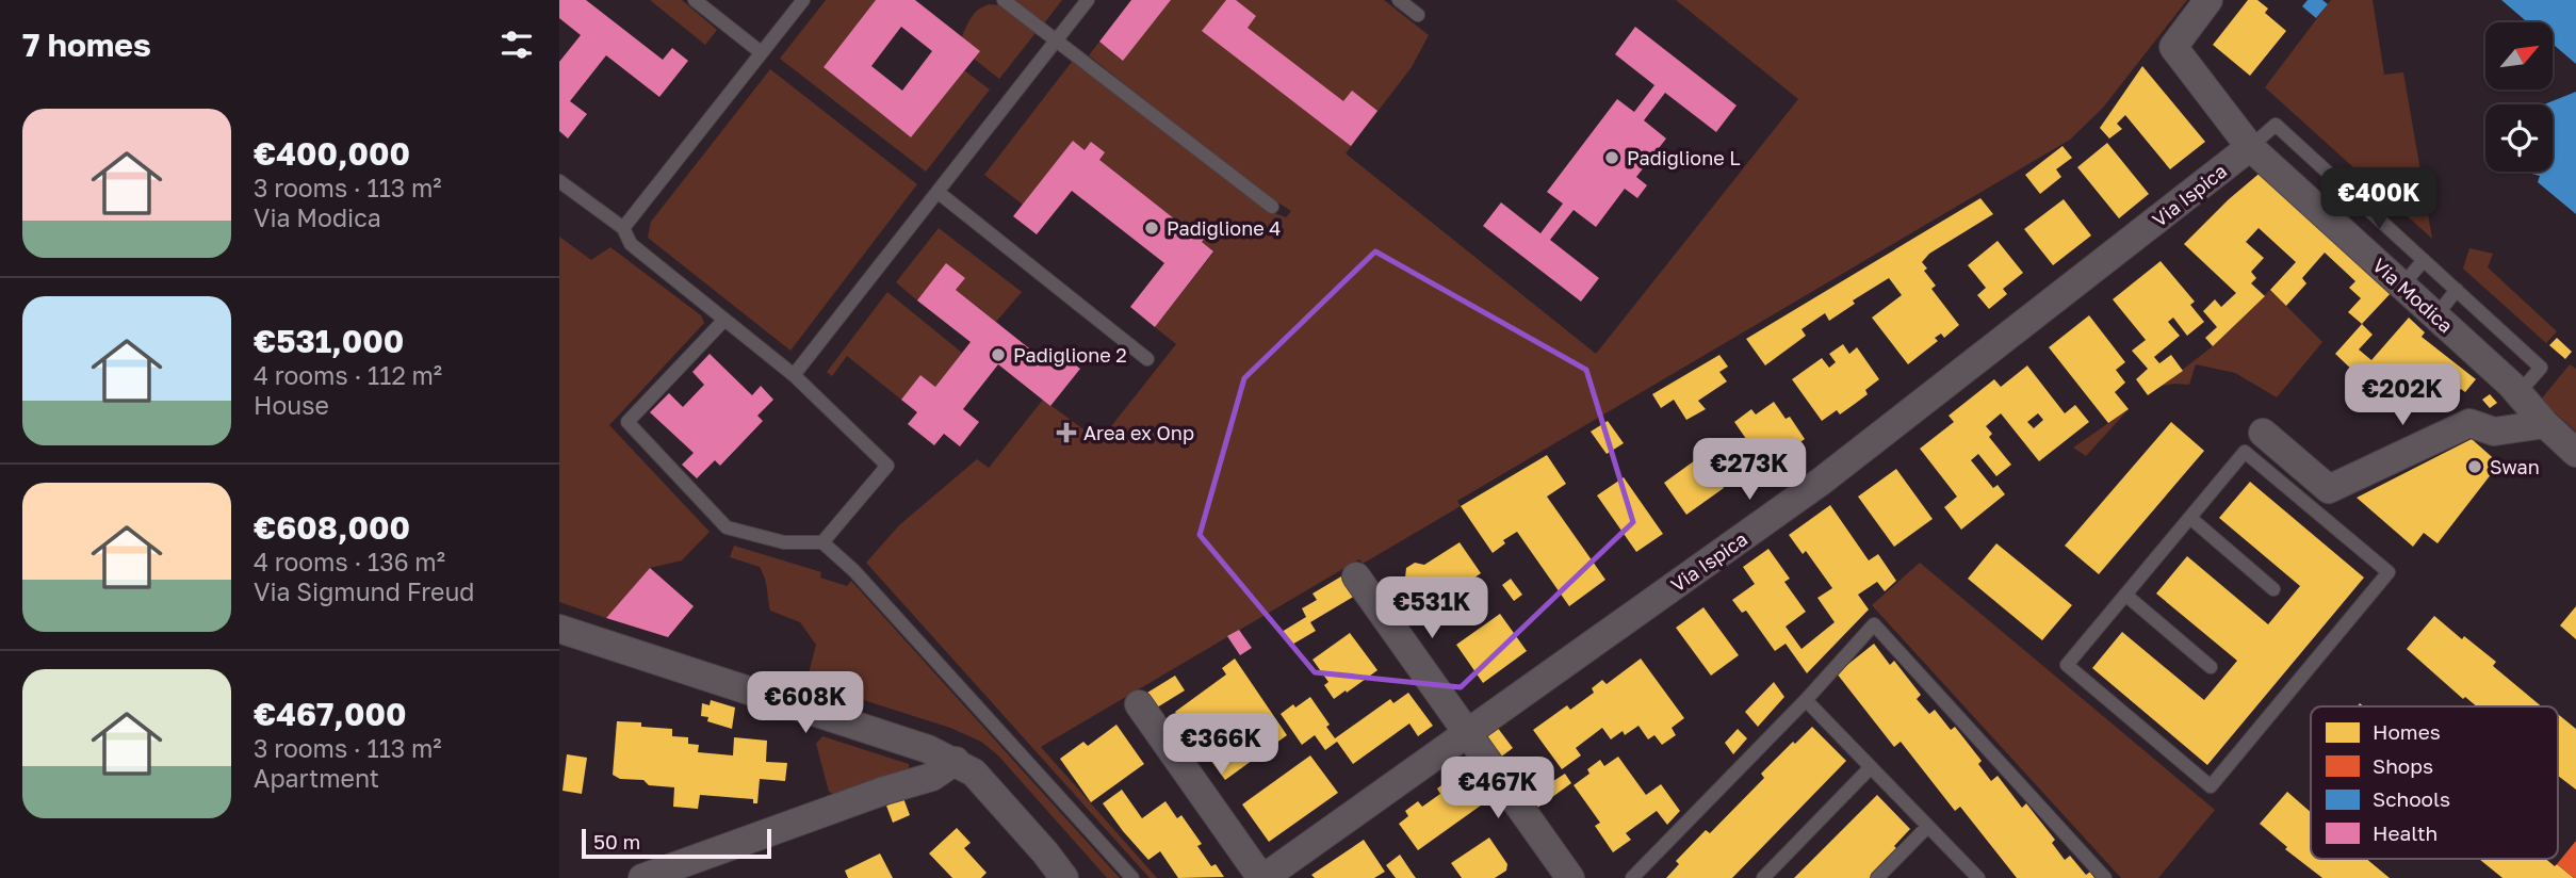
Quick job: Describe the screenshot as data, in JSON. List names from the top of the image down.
{
  "streets": {
    "street": ["Via Ispica", "Via Modica"]
  },
  "crossings": [
    ["Via Ispica", "Via Modica"]
  ],
  "places": {
    "other": [
      "Padiglione L",
      "Padiglione 4",
      "Padiglione 2",
      "Swan"
    ],
    "health": ["Area ex Onp"]
  },
  "legend": [
    "Homes",
    "Shops",
    "Schools",
    "Health"
  ],
  "scale_bar": "50 m",
  "north": "top right",
  "page": {
    "heading": "7 homes",
    "list": [
      {
        "name": "€400,000",
        "note": "3 rooms · 113 m² · Via Modica"
      },
      {
        "name": "€531,000",
        "note": "4 rooms · 112 m² · House"
      },
      {
        "name": "€608,000",
        "note": "4 rooms · 136 m² · Via Sigmund Freud"
      },
      {
        "name": "€467,000",
        "note": "3 rooms · 113 m² · Apartment"
      }
    ],
    "price": [
      "€400K",
      "€202K",
      "€273K",
      "€531K",
      "€608K",
      "€366K",
      "€467K"
    ],
    "scale": "50 m"
  }
}
